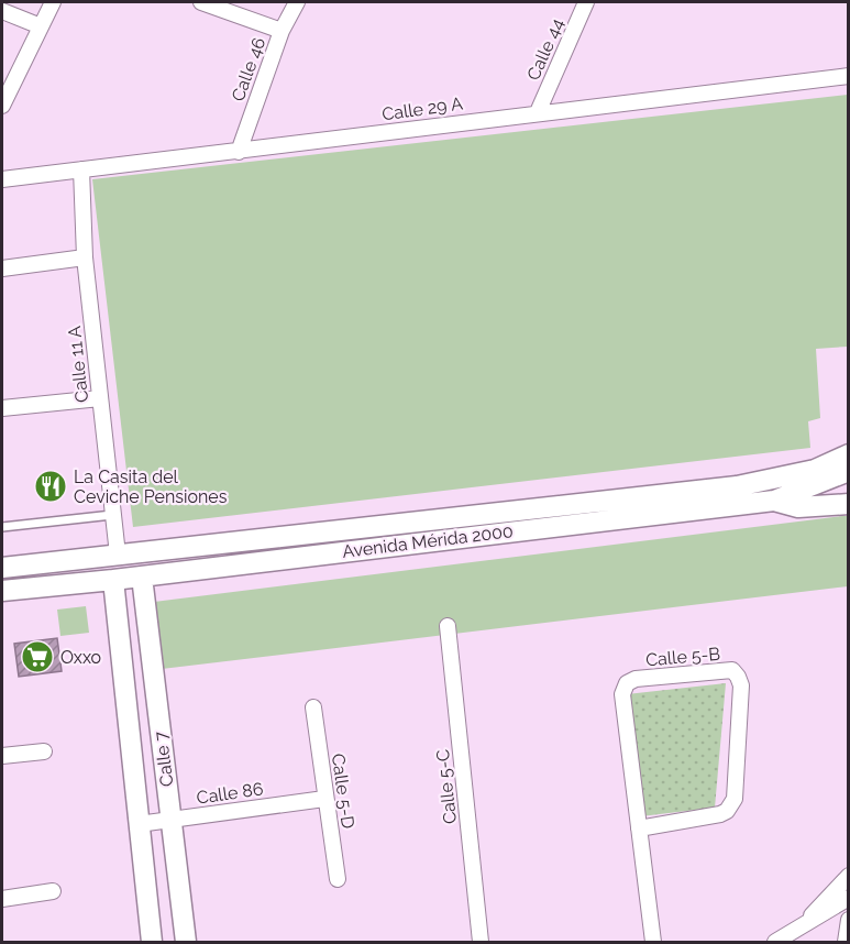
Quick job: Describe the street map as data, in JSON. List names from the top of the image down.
{
  "streets": {
    "main road": ["Avenida Mérida 2000", "Calle 7"],
    "street": [
      "Calle 44",
      "Calle 46",
      "Calle 29 A",
      "Calle 11 A",
      "Calle 5-B",
      "Calle 5-C",
      "Calle 5-D",
      "Calle 86"
    ]
  },
  "crossings": [
    ["Calle 44", "Calle 29 A"],
    ["Calle 46", "Calle 29 A"],
    ["Calle 29 A", "Calle 11 A"],
    ["Calle 11 A", "Avenida Mérida 2000"],
    ["Avenida Mérida 2000", "Calle 7"],
    ["Calle 7", "Calle 86"],
    ["Calle 5-D", "Calle 86"]
  ],
  "places": {
    "restaurant": ["La Casita del Ceviche Pensiones"],
    "supermarket": ["Oxxo"]
  }
}
